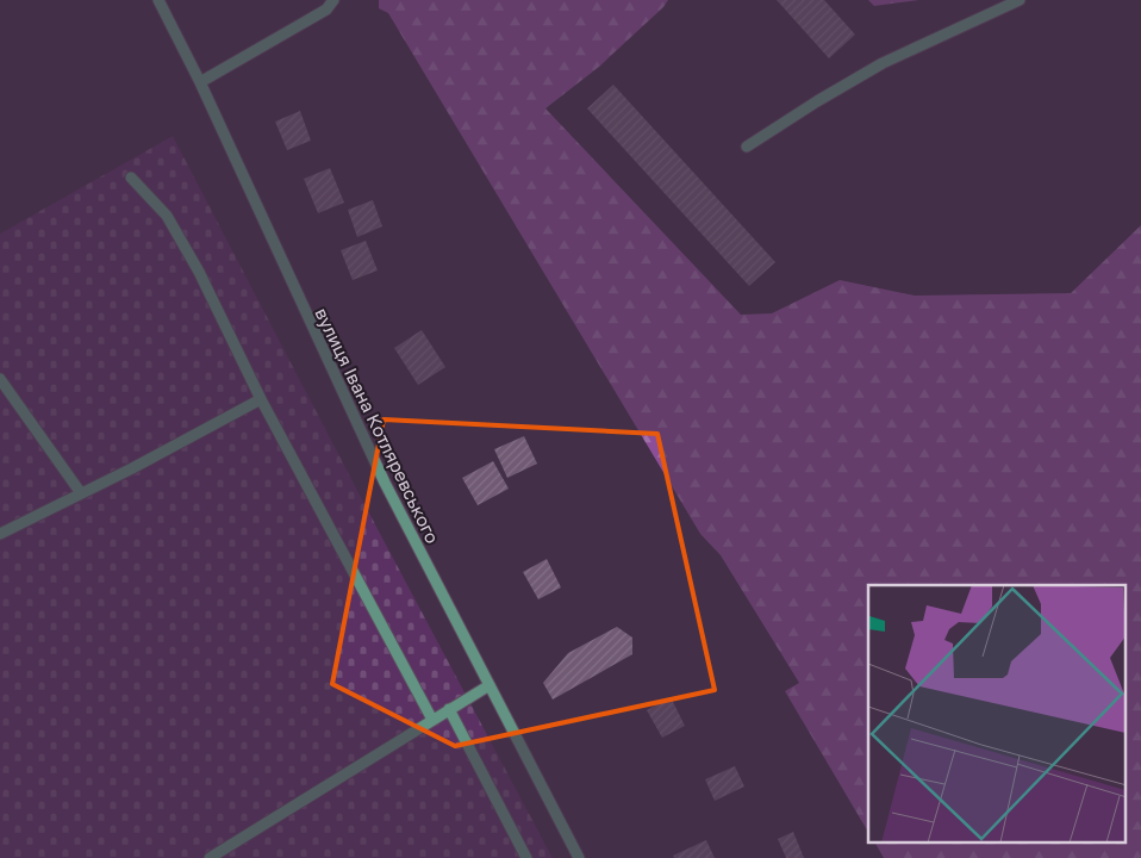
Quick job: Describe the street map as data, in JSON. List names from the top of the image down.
{
  "streets": {
    "street": ["вулиця Івана Котляревського"]
  }
}
